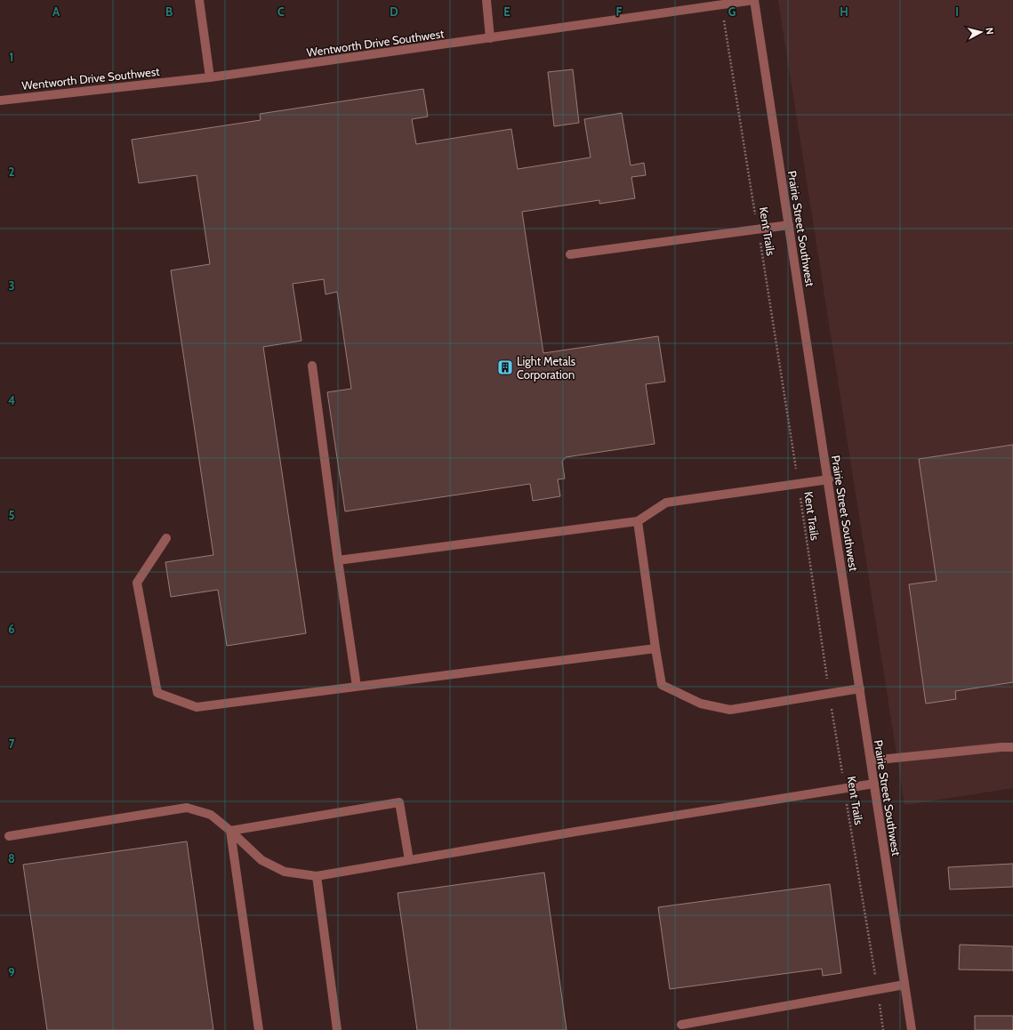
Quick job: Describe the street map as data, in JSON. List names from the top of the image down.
{
  "streets": {
    "street": ["Wentworth Drive Southwest", "Prairie Street Southwest"],
    "path": ["Kent Trails"]
  },
  "crossings": [
    ["Wentworth Drive Southwest", "Prairie Street Southwest"],
    ["Wentworth Drive Southwest", "Kent Trails"]
  ],
  "places": {
    "building": ["Light Metals Corporation"]
  },
  "north": "right",
  "grid": {
    "columns": [
      "A",
      "B",
      "C",
      "D",
      "E",
      "F",
      "G",
      "H",
      "I"
    ],
    "rows": [
      "1",
      "2",
      "3",
      "4",
      "5",
      "6",
      "7",
      "8",
      "9"
    ]
  }
}
